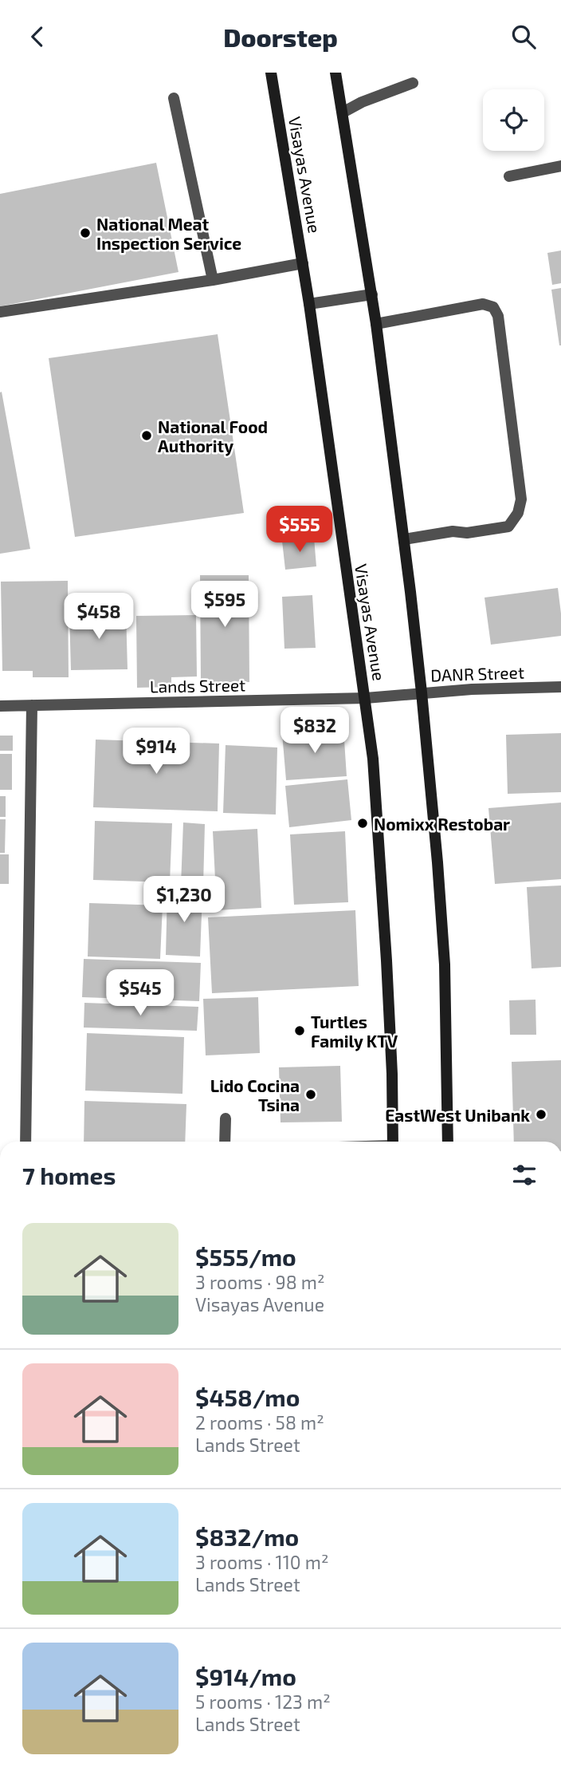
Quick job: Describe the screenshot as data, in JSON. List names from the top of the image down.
{
  "streets": {
    "main road": ["Visayas Avenue"],
    "street": ["DANR Street", "Lands Street"]
  },
  "crossings": [
    ["Visayas Avenue", "Lands Street"],
    ["DANR Street", "Lands Street"]
  ],
  "places": [
    "National Meat Inspection Service",
    "National Food Authority",
    "Nomixx Restobar",
    "Turtles Family KTV",
    "Lido Cocina Tsina",
    "EastWest Unibank"
  ],
  "page": {
    "header": "Doorstep",
    "price": [
      "$555",
      "$595",
      "$458",
      "$832",
      "$914",
      "$1,230",
      "$545"
    ],
    "heading": "7 homes",
    "list": [
      {
        "name": "$555/mo",
        "note": "3 rooms · 98 m² · Visayas Avenue"
      },
      {
        "name": "$458/mo",
        "note": "2 rooms · 58 m² · Lands Street"
      },
      {
        "name": "$832/mo",
        "note": "3 rooms · 110 m² · Lands Street"
      },
      {
        "name": "$914/mo",
        "note": "5 rooms · 123 m² · Lands Street"
      }
    ]
  }
}
